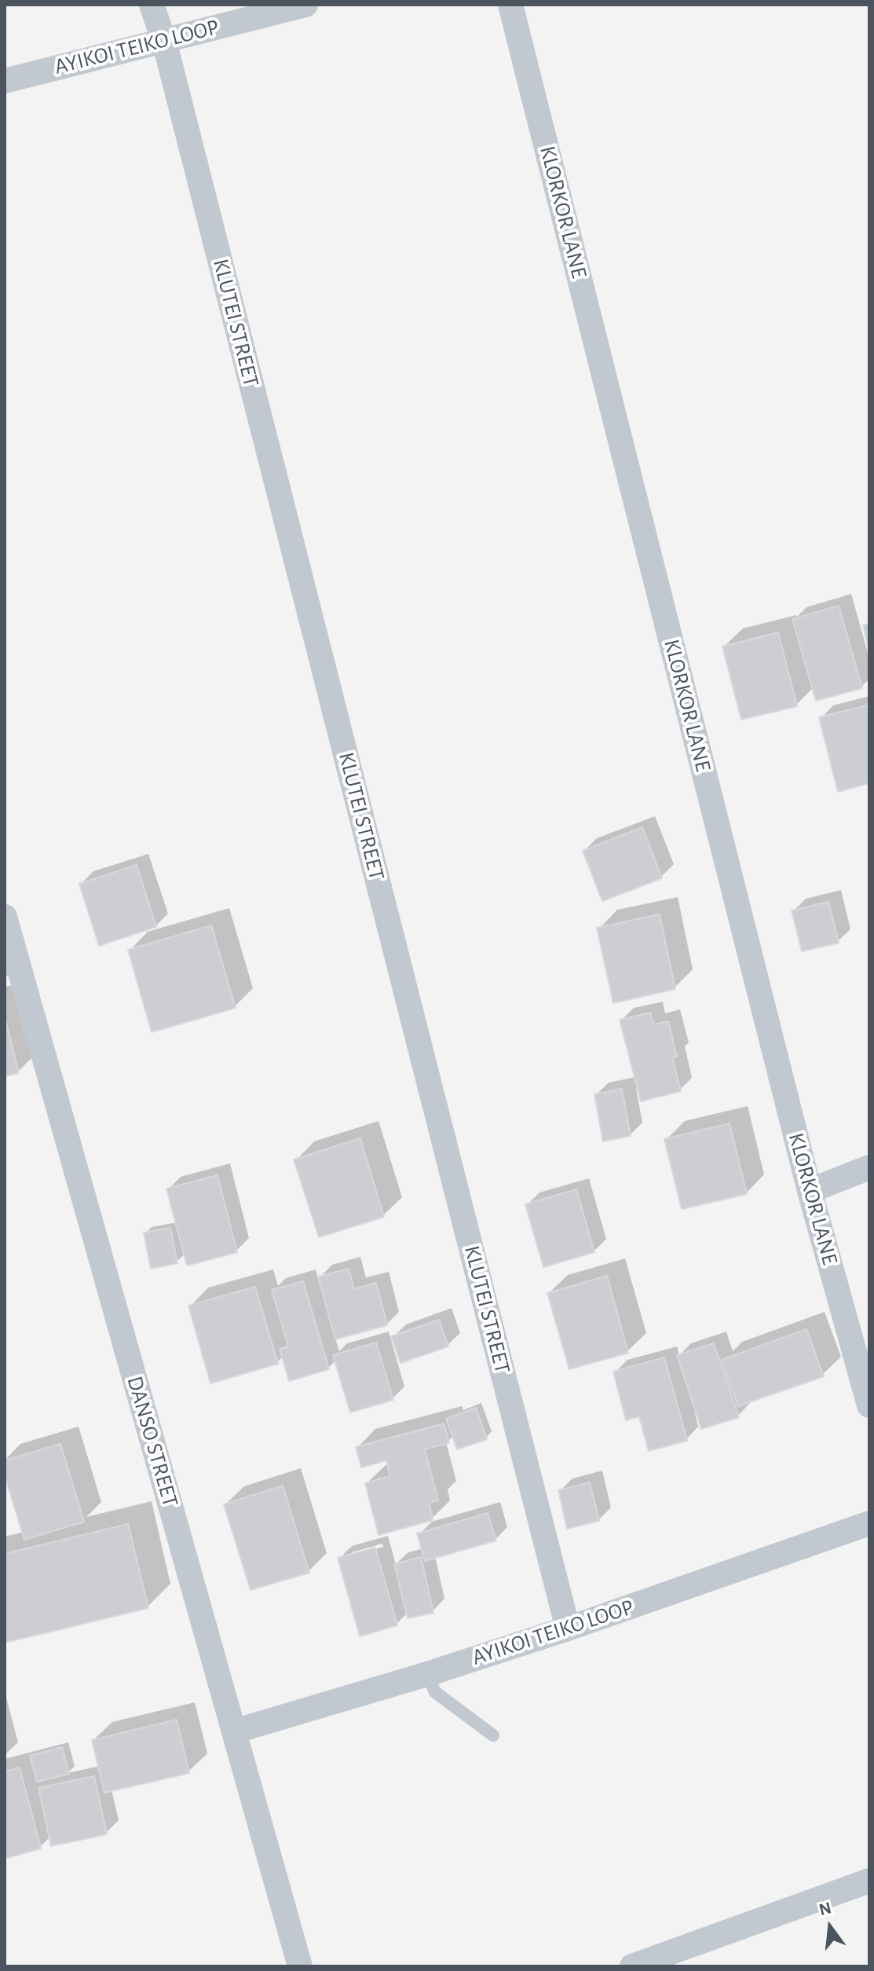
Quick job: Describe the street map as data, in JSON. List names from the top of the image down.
{
  "streets": {
    "street": [
      "AYIKOI TEIKO LOOP",
      "KLORKOR LANE",
      "KLUTEI STREET",
      "DANSO STREET"
    ]
  },
  "crossings": [
    ["AYIKOI TEIKO LOOP", "KLUTEI STREET"],
    ["AYIKOI TEIKO LOOP", "DANSO STREET"]
  ],
  "north": "top"
}
